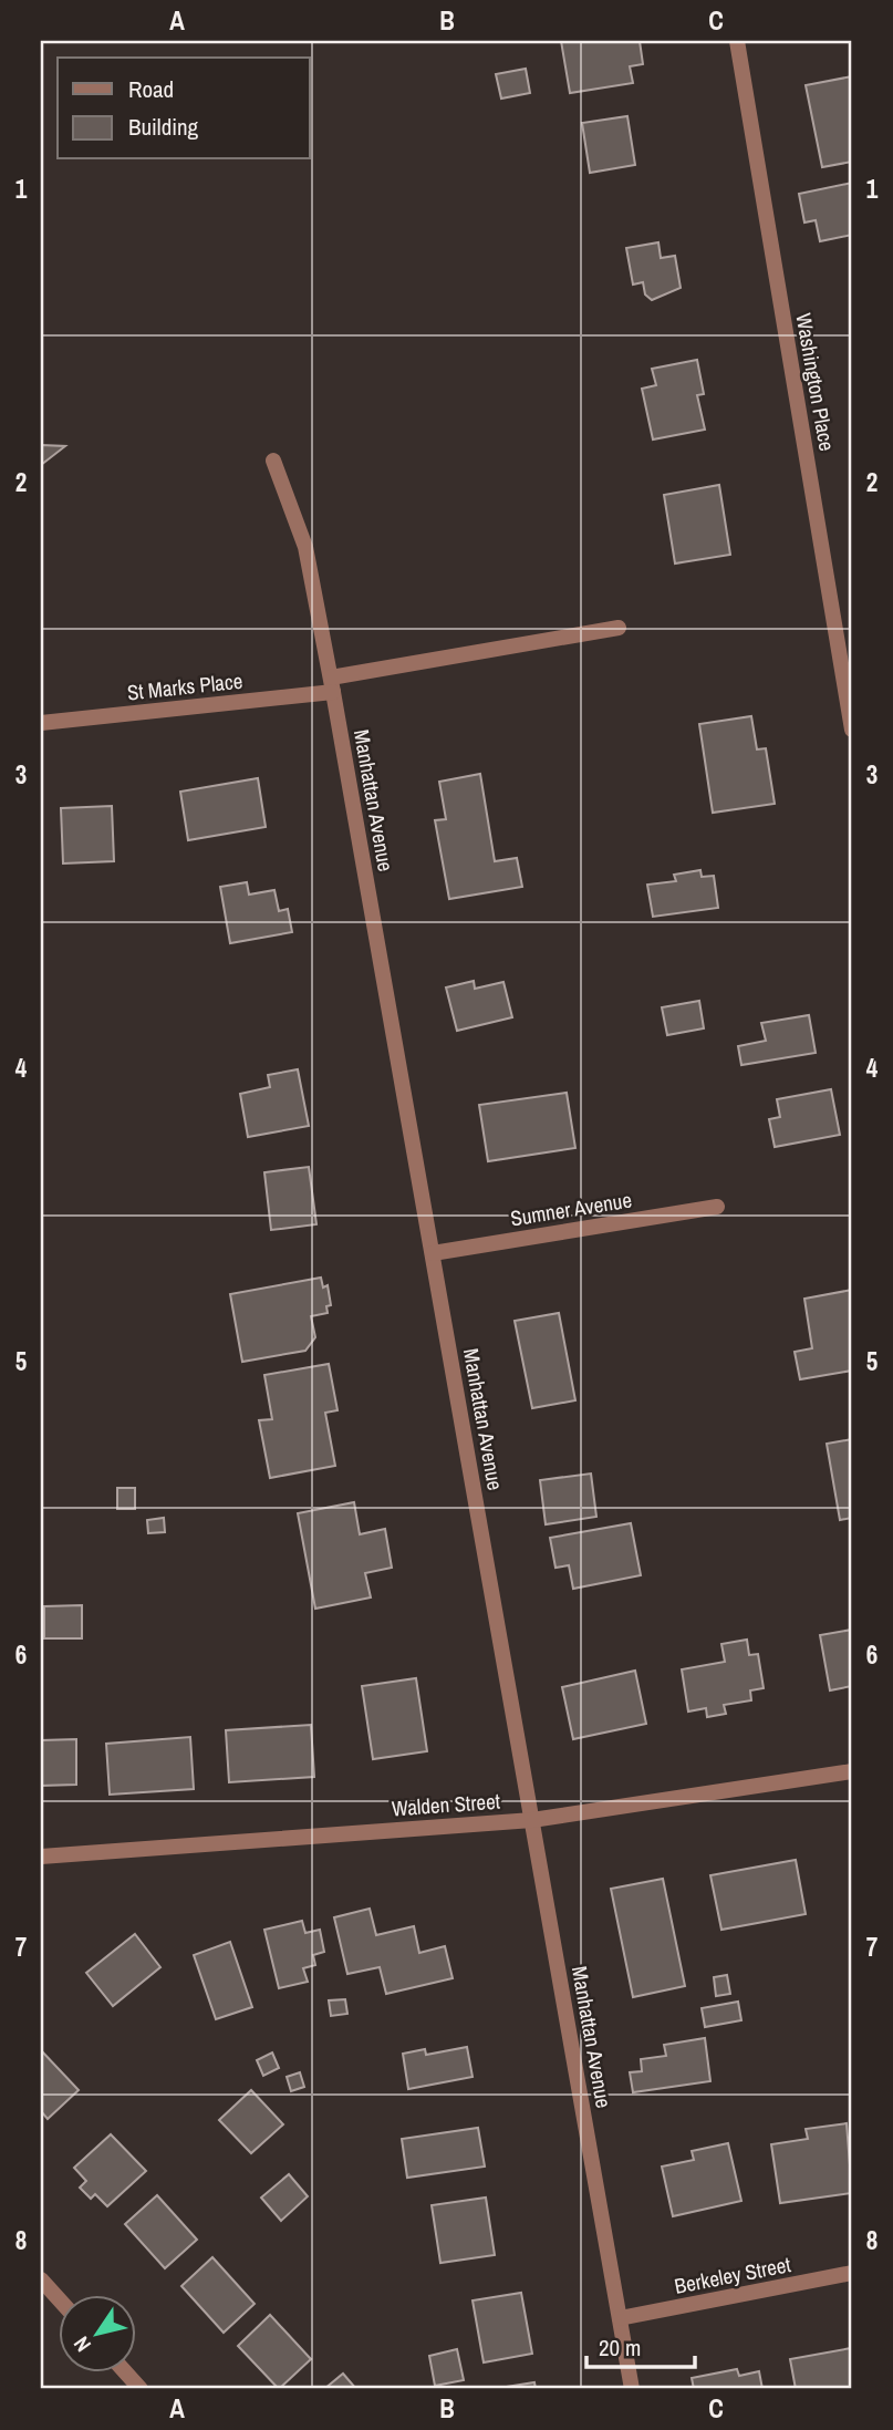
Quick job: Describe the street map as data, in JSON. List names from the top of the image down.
{
  "streets": {
    "street": [
      "Washington Place",
      "St Marks Place",
      "Manhattan Avenue",
      "Sumner Avenue",
      "Walden Street",
      "Berkeley Street"
    ]
  },
  "crossings": [
    ["St Marks Place", "Manhattan Avenue"],
    ["Manhattan Avenue", "Sumner Avenue"],
    ["Manhattan Avenue", "Walden Street"],
    ["Manhattan Avenue", "Berkeley Street"]
  ],
  "legend": ["Road", "Building"],
  "scale_bar": "20 m",
  "north": "bottom left",
  "grid": {
    "columns": ["A", "B", "C"],
    "rows": [
      "1",
      "2",
      "3",
      "4",
      "5",
      "6",
      "7",
      "8"
    ]
  }
}
